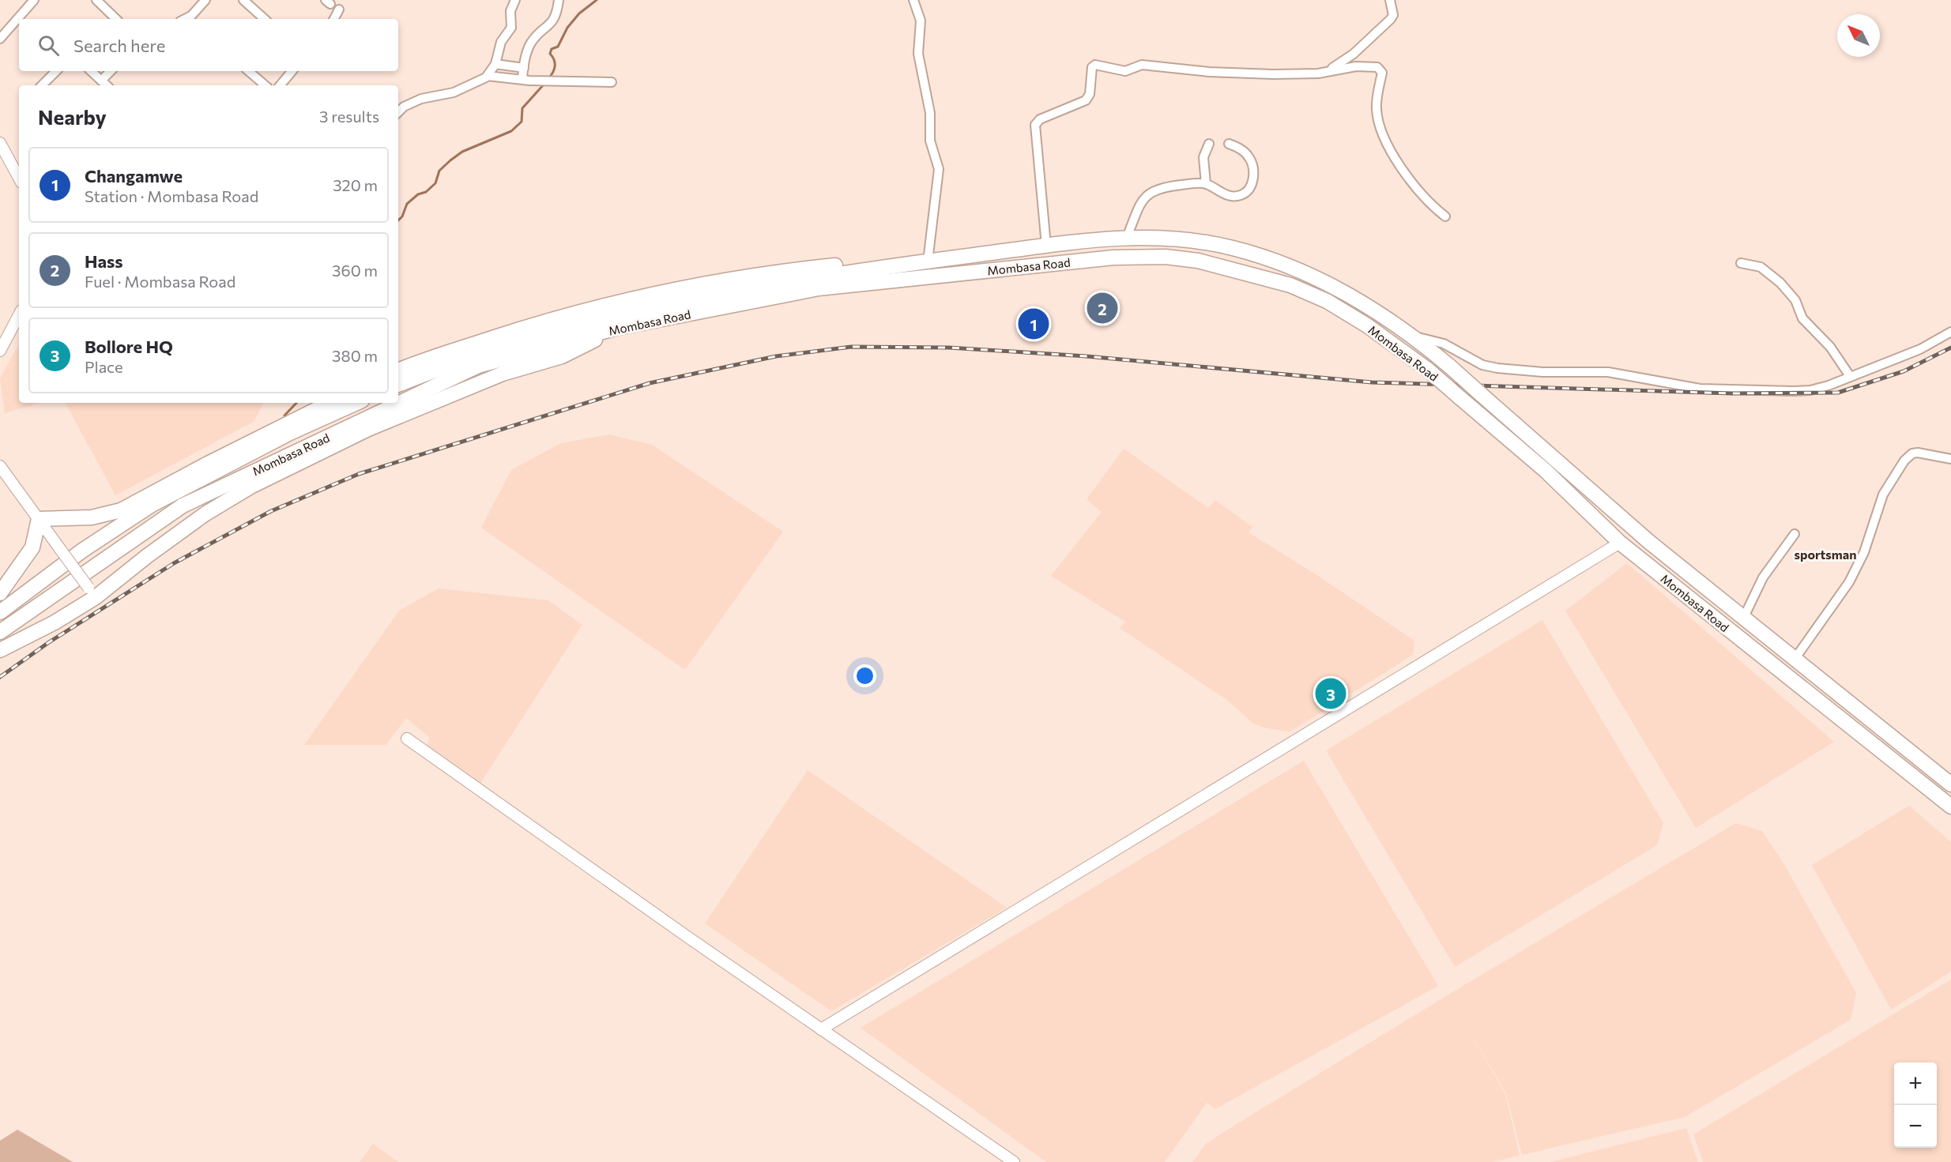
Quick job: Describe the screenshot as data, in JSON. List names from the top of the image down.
{
  "streets": {
    "highway": ["Mombasa Road"]
  },
  "districts": ["sportsman"],
  "north": "top left",
  "page": {
    "search": "Search here",
    "heading": ["Nearby", "3 results"],
    "list": [
      {
        "mark": "1",
        "name": "Changamwe",
        "note": "Station · Mombasa Road",
        "value": "320 m"
      },
      {
        "mark": "2",
        "name": "Hass",
        "note": "Fuel · Mombasa Road",
        "value": "360 m"
      },
      {
        "mark": "3",
        "name": "Bollore HQ",
        "note": "Place",
        "value": "380 m"
      }
    ],
    "pins": ["2", "1", "3"],
    "map_buttons": ["+", "−"]
  }
}
